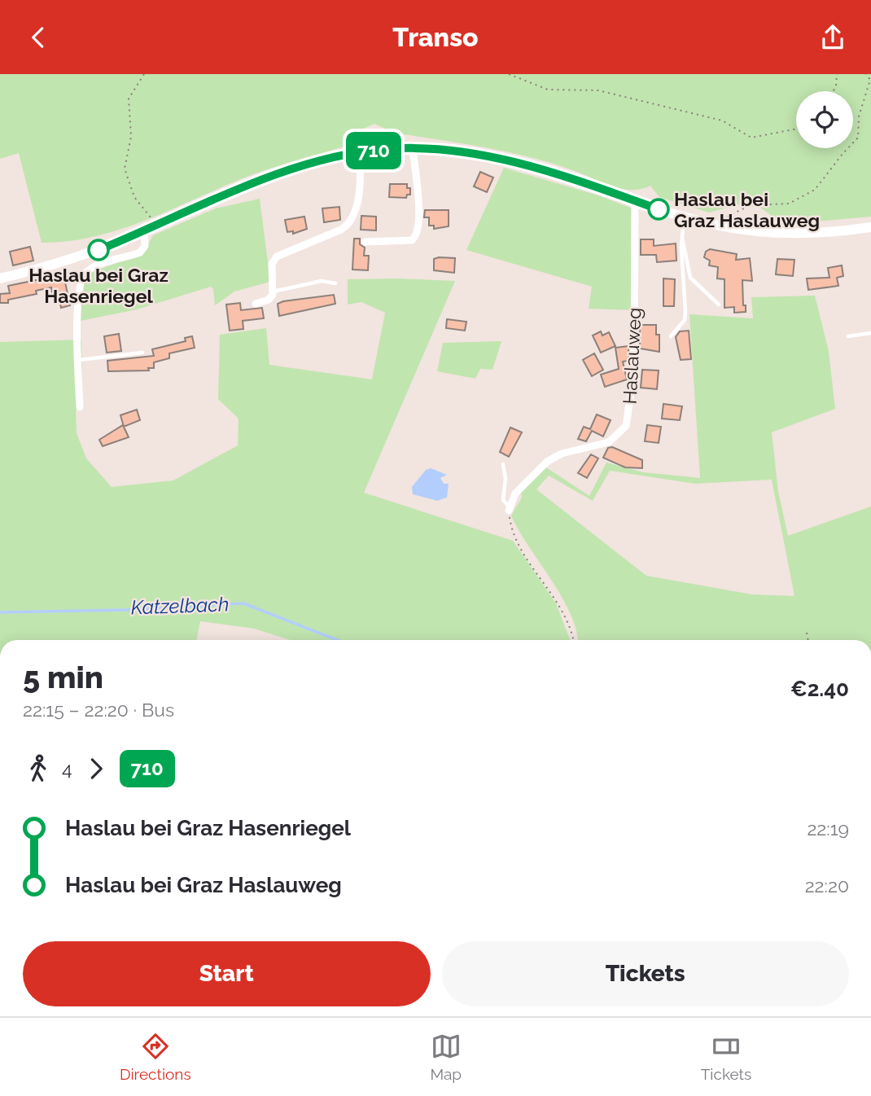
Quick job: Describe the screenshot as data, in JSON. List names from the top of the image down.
{
  "streets": {
    "street": ["Haslauweg"]
  },
  "water": ["Katzelbach"],
  "places": ["Haslau bei Graz Haslauweg", "Haslau bei Graz Hasenriegel"],
  "lines": ["bus line 710"],
  "page": {
    "header": "Transo",
    "on_map": "710",
    "heading": ["5 min", "22:15 – 22:20 · Bus", "€2.40"],
    "legs": ["4", "710"],
    "list": [
      {
        "name": "Haslau bei Graz Hasenriegel",
        "value": "22:19"
      },
      {
        "name": "Haslau bei Graz Haslauweg",
        "value": "22:20"
      }
    ],
    "buttons": ["Start", "Tickets"],
    "tabs": ["Directions", "Map", "Tickets"]
  }
}
